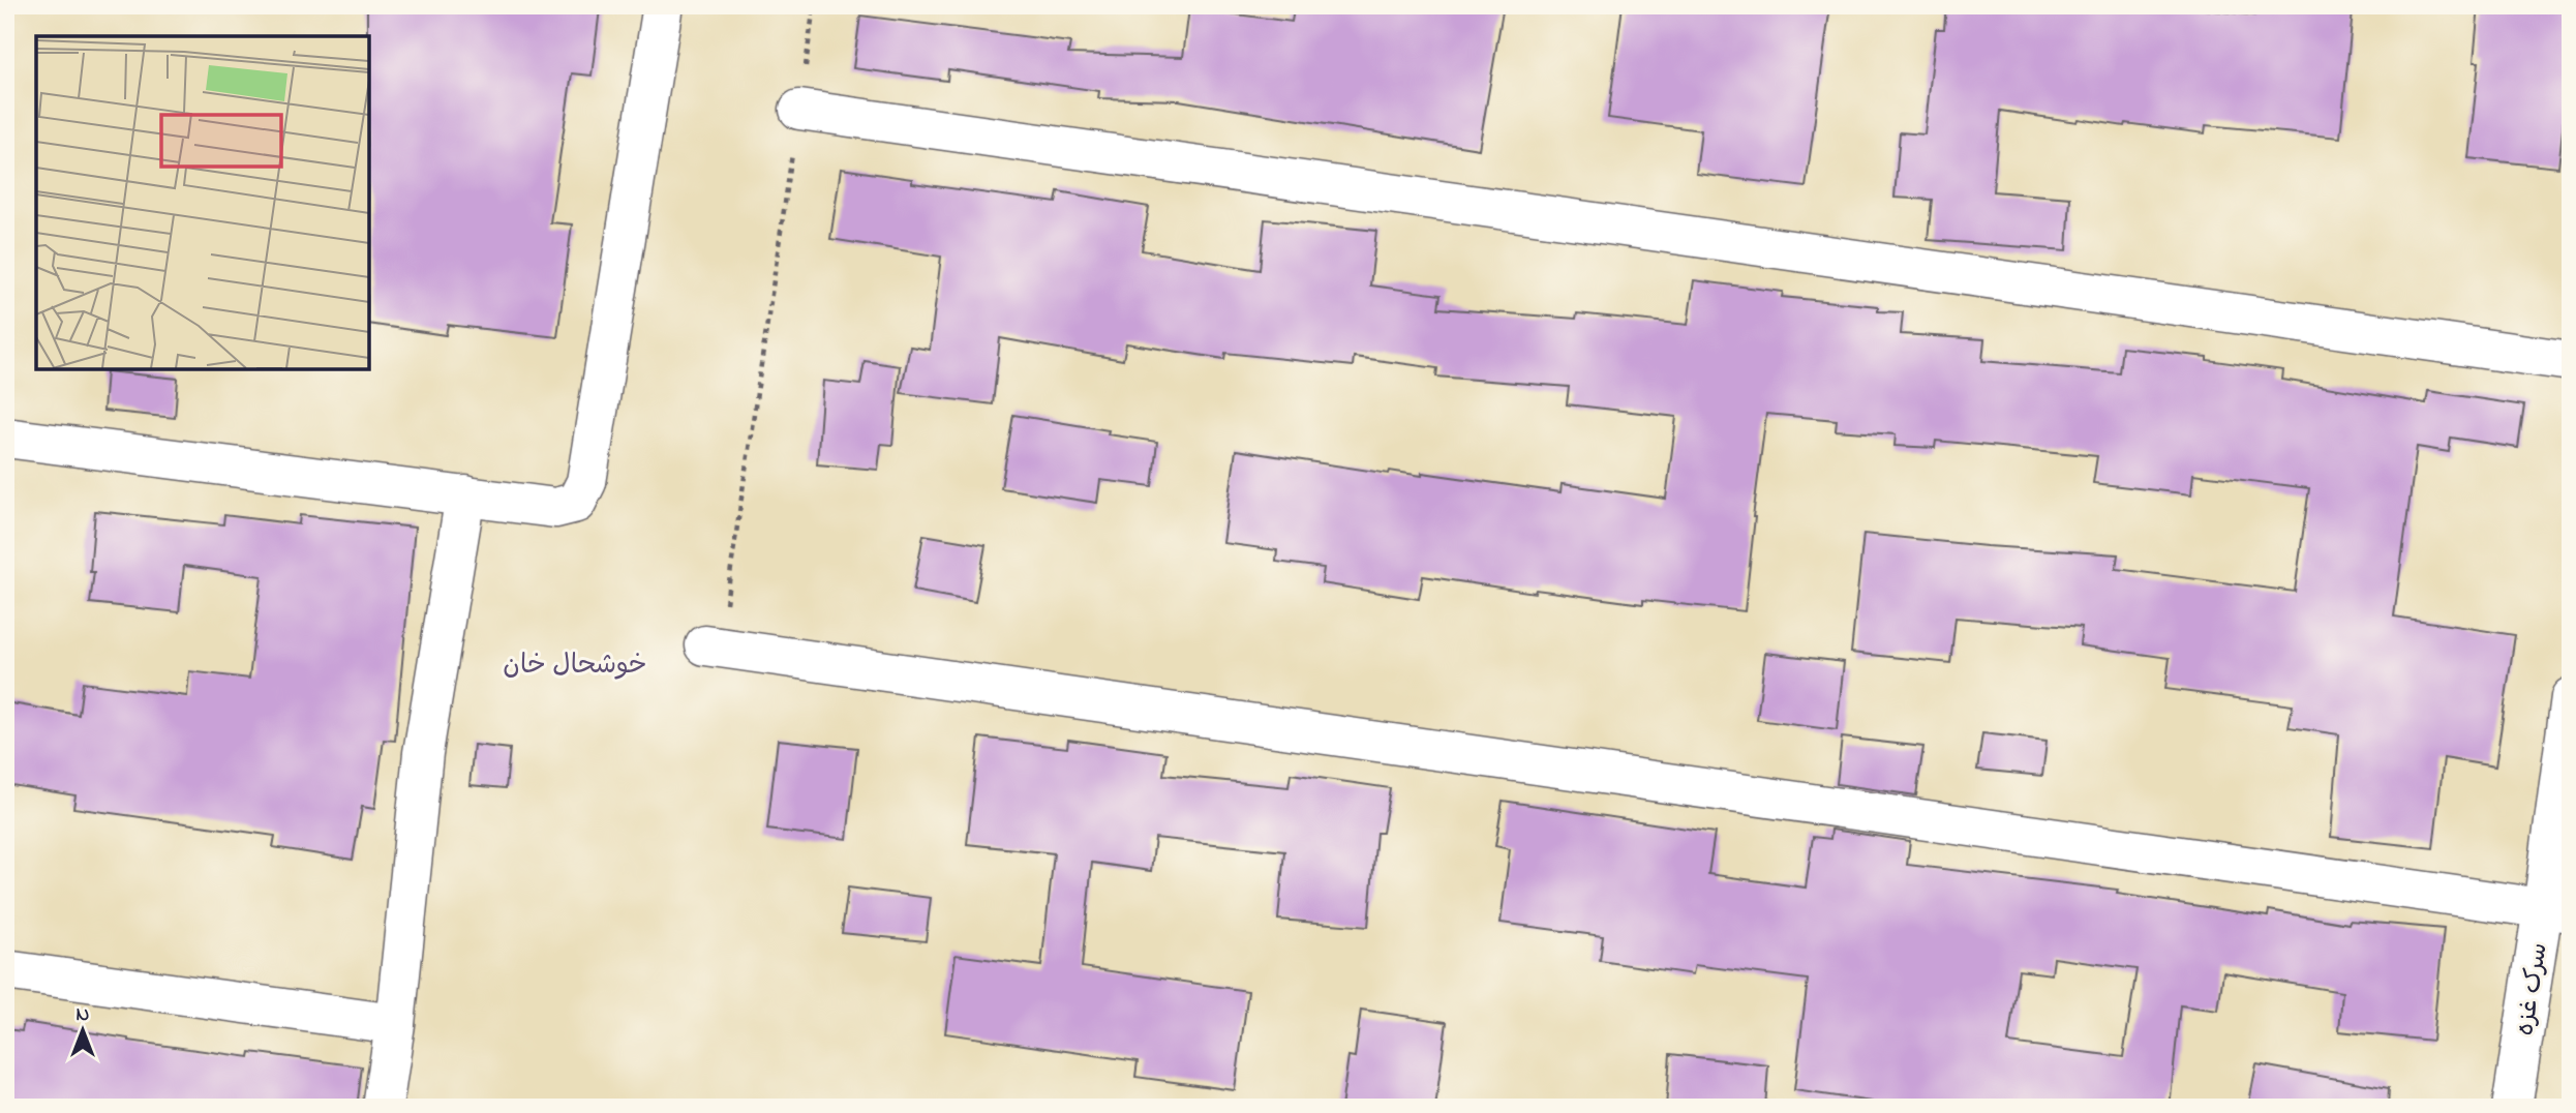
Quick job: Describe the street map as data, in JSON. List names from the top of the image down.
{
  "streets": {
    "street": ["سرک غزه"]
  },
  "districts": ["خوشحال خان"],
  "north": "top"
}
